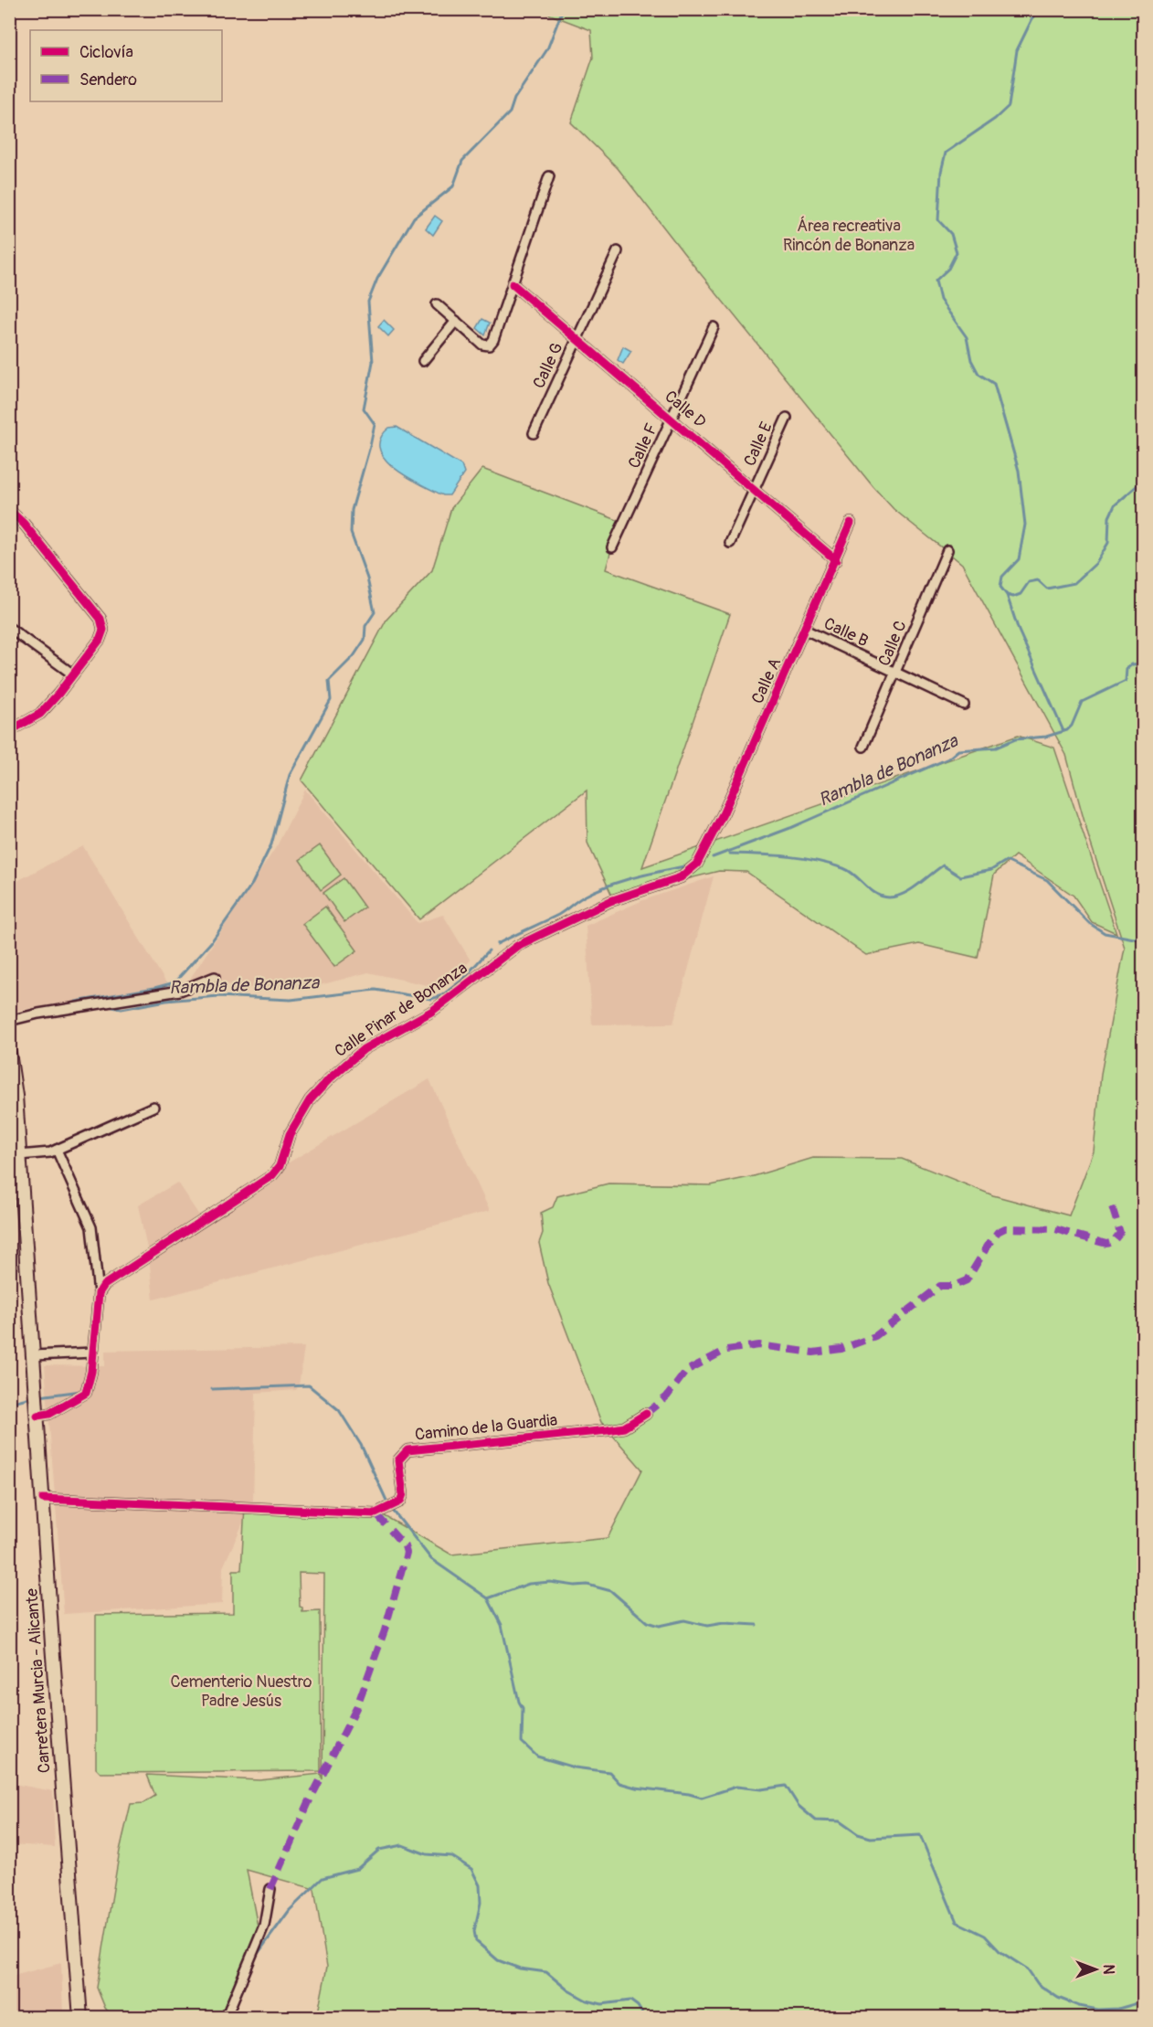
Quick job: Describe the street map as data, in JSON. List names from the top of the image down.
{
  "streets": {
    "highway": ["Carretera Murcia - Alicante"],
    "street": [
      "Calle G",
      "Calle D",
      "Calle E",
      "Calle F",
      "Calle B",
      "Calle C",
      "Calle A",
      "Calle Pinar de Bonanza",
      "Camino de la Guardia"
    ]
  },
  "crossings": [
    ["Calle G", "Calle D"],
    ["Calle D", "Calle E"],
    ["Calle D", "Calle F"],
    ["Calle D", "Calle A"],
    ["Calle B", "Calle C"],
    ["Calle B", "Calle A"],
    ["Calle A", "Calle Pinar de Bonanza"],
    ["Camino de la Guardia", "Carretera Murcia - Alicante"]
  ],
  "water": ["Rambla de Bonanza"],
  "parks": ["Área recreativa Rincón de Bonanza", "Cementerio Nuestro Padre Jesús"],
  "legend": ["Ciclovía", "Sendero"],
  "north": "right"
}
